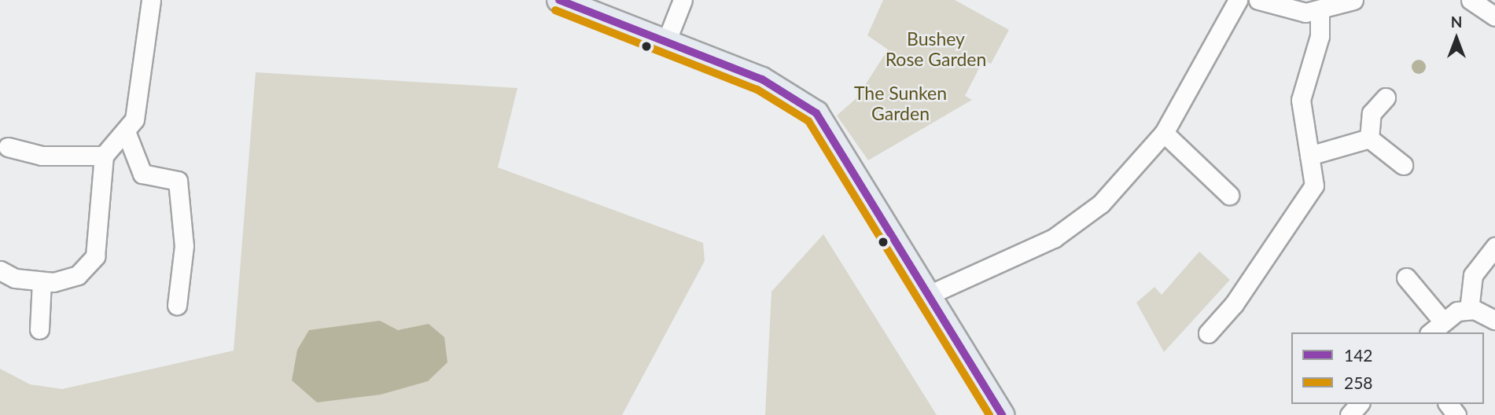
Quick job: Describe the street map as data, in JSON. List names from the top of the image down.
{
  "parks": ["Bushey Rose Garden", "The Sunken Garden"],
  "lines": ["transit line 142", "transit line 258"],
  "legend": ["142", "258"],
  "north": "top"
}
